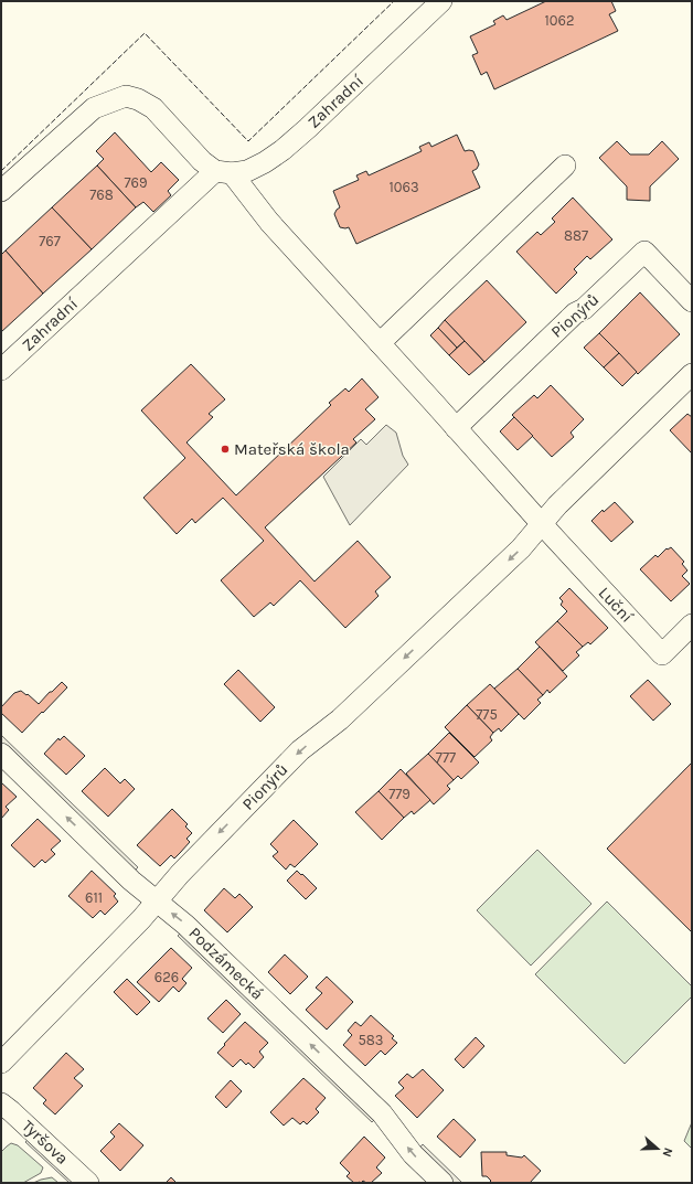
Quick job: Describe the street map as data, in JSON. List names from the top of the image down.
{
  "streets": {
    "street": [
      "Zahradní",
      "Pionýrů",
      "Luční",
      "Podzámecká",
      "Tyršova"
    ]
  },
  "crossings": [
    ["Pionýrů", "Luční"],
    ["Pionýrů", "Podzámecká"]
  ],
  "one_way": ["Pionýrů", "Podzámecká"],
  "places": ["Mateřská škola"],
  "house_numbers": [
    "1062",
    "769",
    "1063",
    "768",
    "887",
    "767",
    "775",
    "777",
    "779",
    "611",
    "626",
    "583"
  ],
  "north": "right"
}
